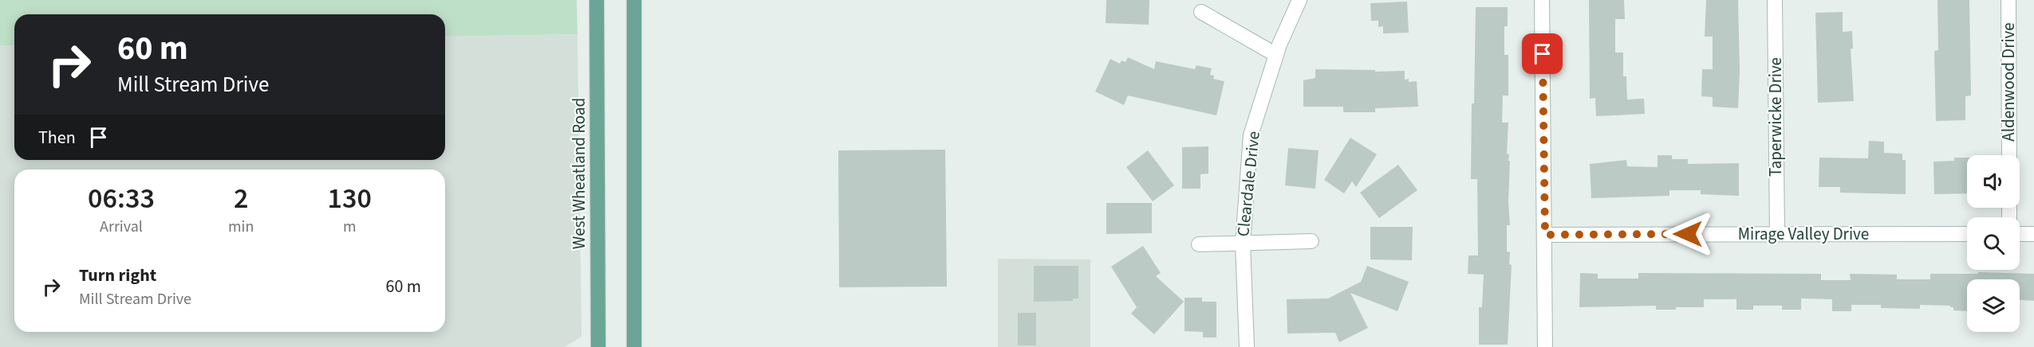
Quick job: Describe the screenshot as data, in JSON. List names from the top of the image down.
{
  "streets": {
    "main road": ["West Wheatland Road"],
    "street": [
      "Aldenwood Drive",
      "Taperwicke Drive",
      "Cleardale Drive",
      "Mirage Valley Drive"
    ]
  },
  "crossings": [
    ["Taperwicke Drive", "Mirage Valley Drive"]
  ],
  "page": {
    "turn": ["60 m", "Mill Stream Drive"],
    "then": "Then",
    "eta": [
      "06:33",
      "Arrival",
      "2",
      "min",
      "130",
      "m"
    ],
    "list": [
      {
        "name": "Turn right",
        "note": "Mill Stream Drive",
        "value": "60 m"
      }
    ]
  }
}
